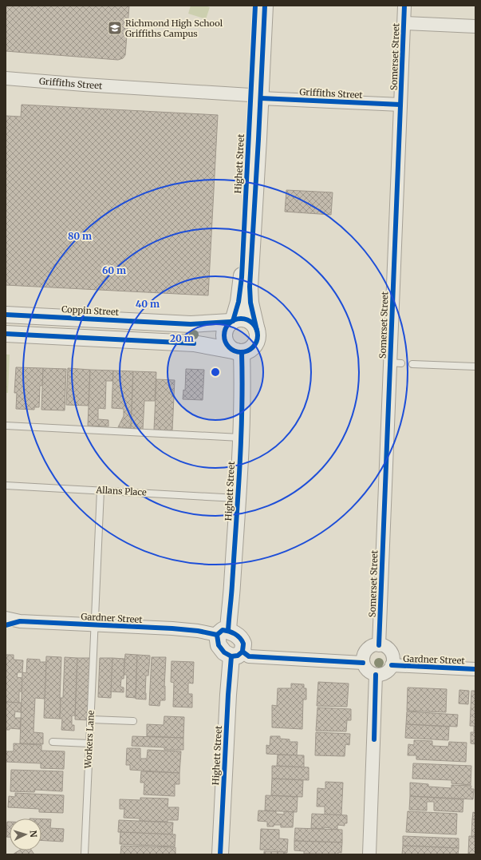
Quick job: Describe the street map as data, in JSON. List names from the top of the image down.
{
  "streets": {
    "street": [
      "Somerset Street",
      "Griffiths Street",
      "Highett Street",
      "Coppin Street",
      "Gardner Street"
    ],
    "lane": ["Allans Place", "Workers Lane"]
  },
  "crossings": [
    ["Somerset Street", "Griffiths Street"],
    ["Somerset Street", "Gardner Street"],
    ["Griffiths Street", "Highett Street"],
    ["Highett Street", "Coppin Street"],
    ["Highett Street", "Allans Place"],
    ["Highett Street", "Gardner Street"],
    ["Allans Place", "Workers Lane"],
    ["Gardner Street", "Workers Lane"]
  ],
  "places": {
    "school or university": ["Richmond High School Griffiths Campus"]
  },
  "north": "right",
  "rings": [
    "80 m",
    "60 m",
    "40 m",
    "20 m"
  ]
}
